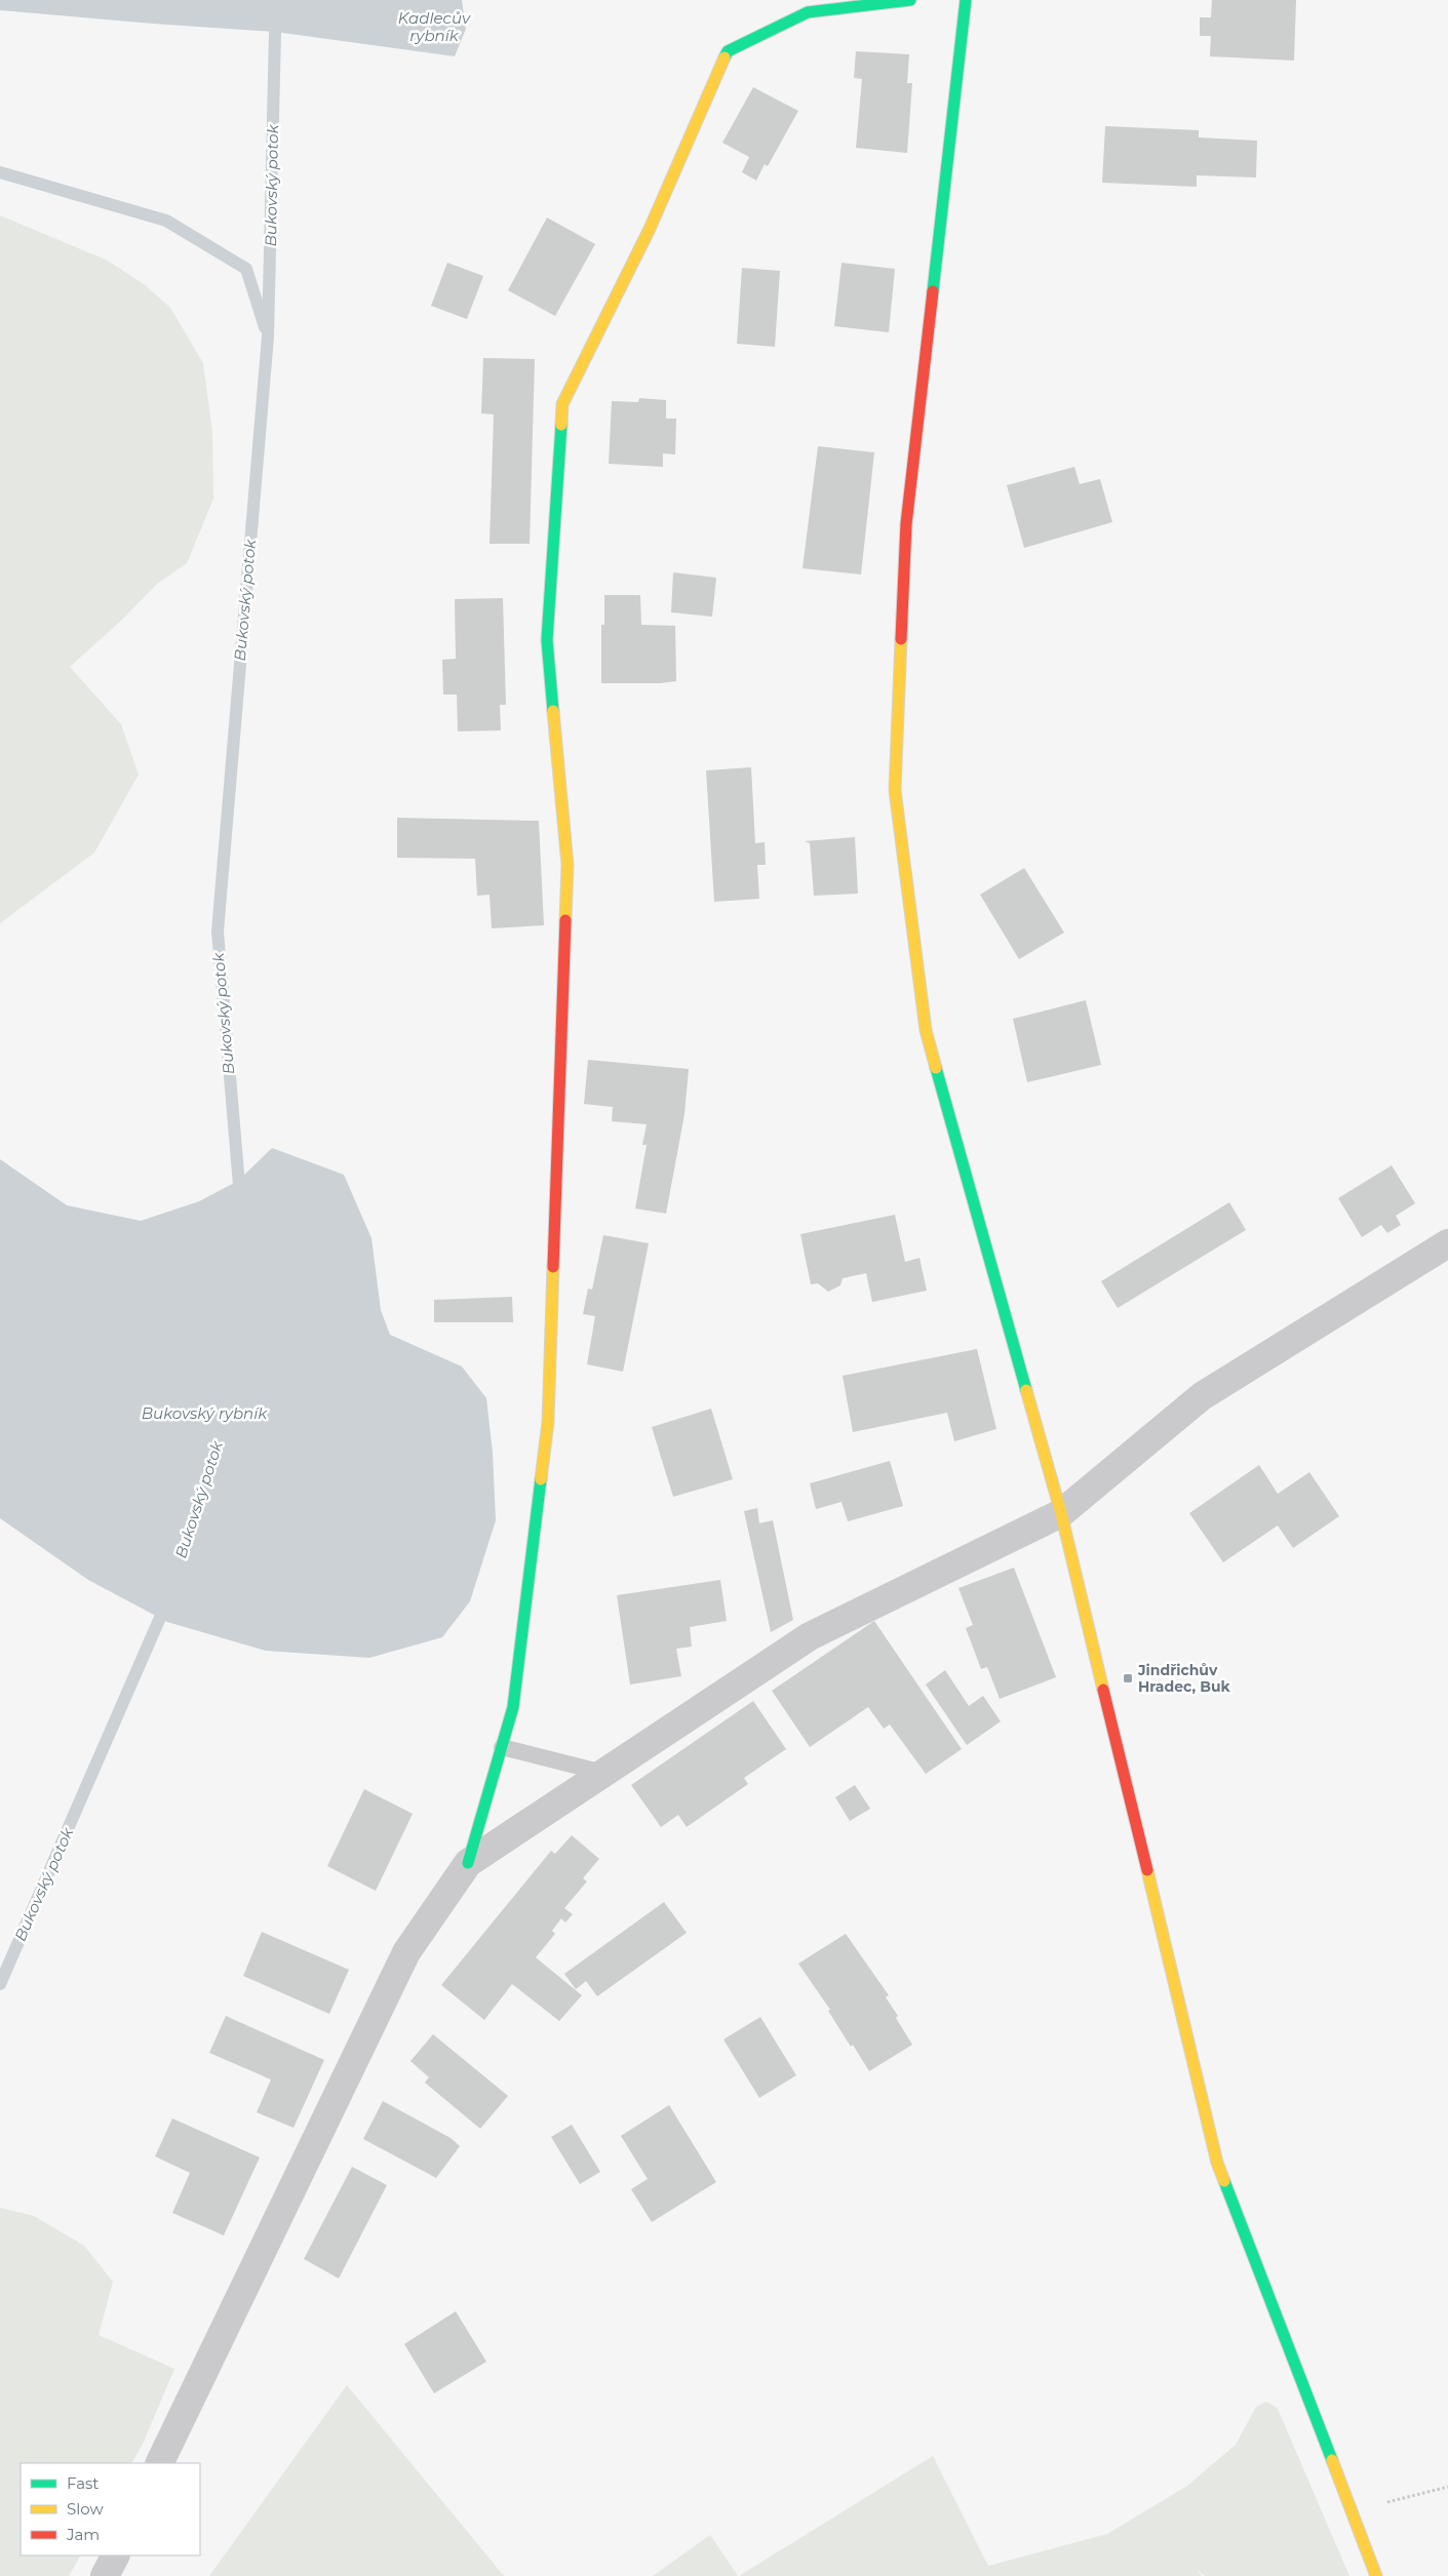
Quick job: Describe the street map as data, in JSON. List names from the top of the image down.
{
  "water": ["Kadlecův rybník", "Bukovský potok", "Bukovský rybník"],
  "places": {
    "transit": ["Jindřichův Hradec, Buk"]
  },
  "legend": ["Fast", "Slow", "Jam"]
}
